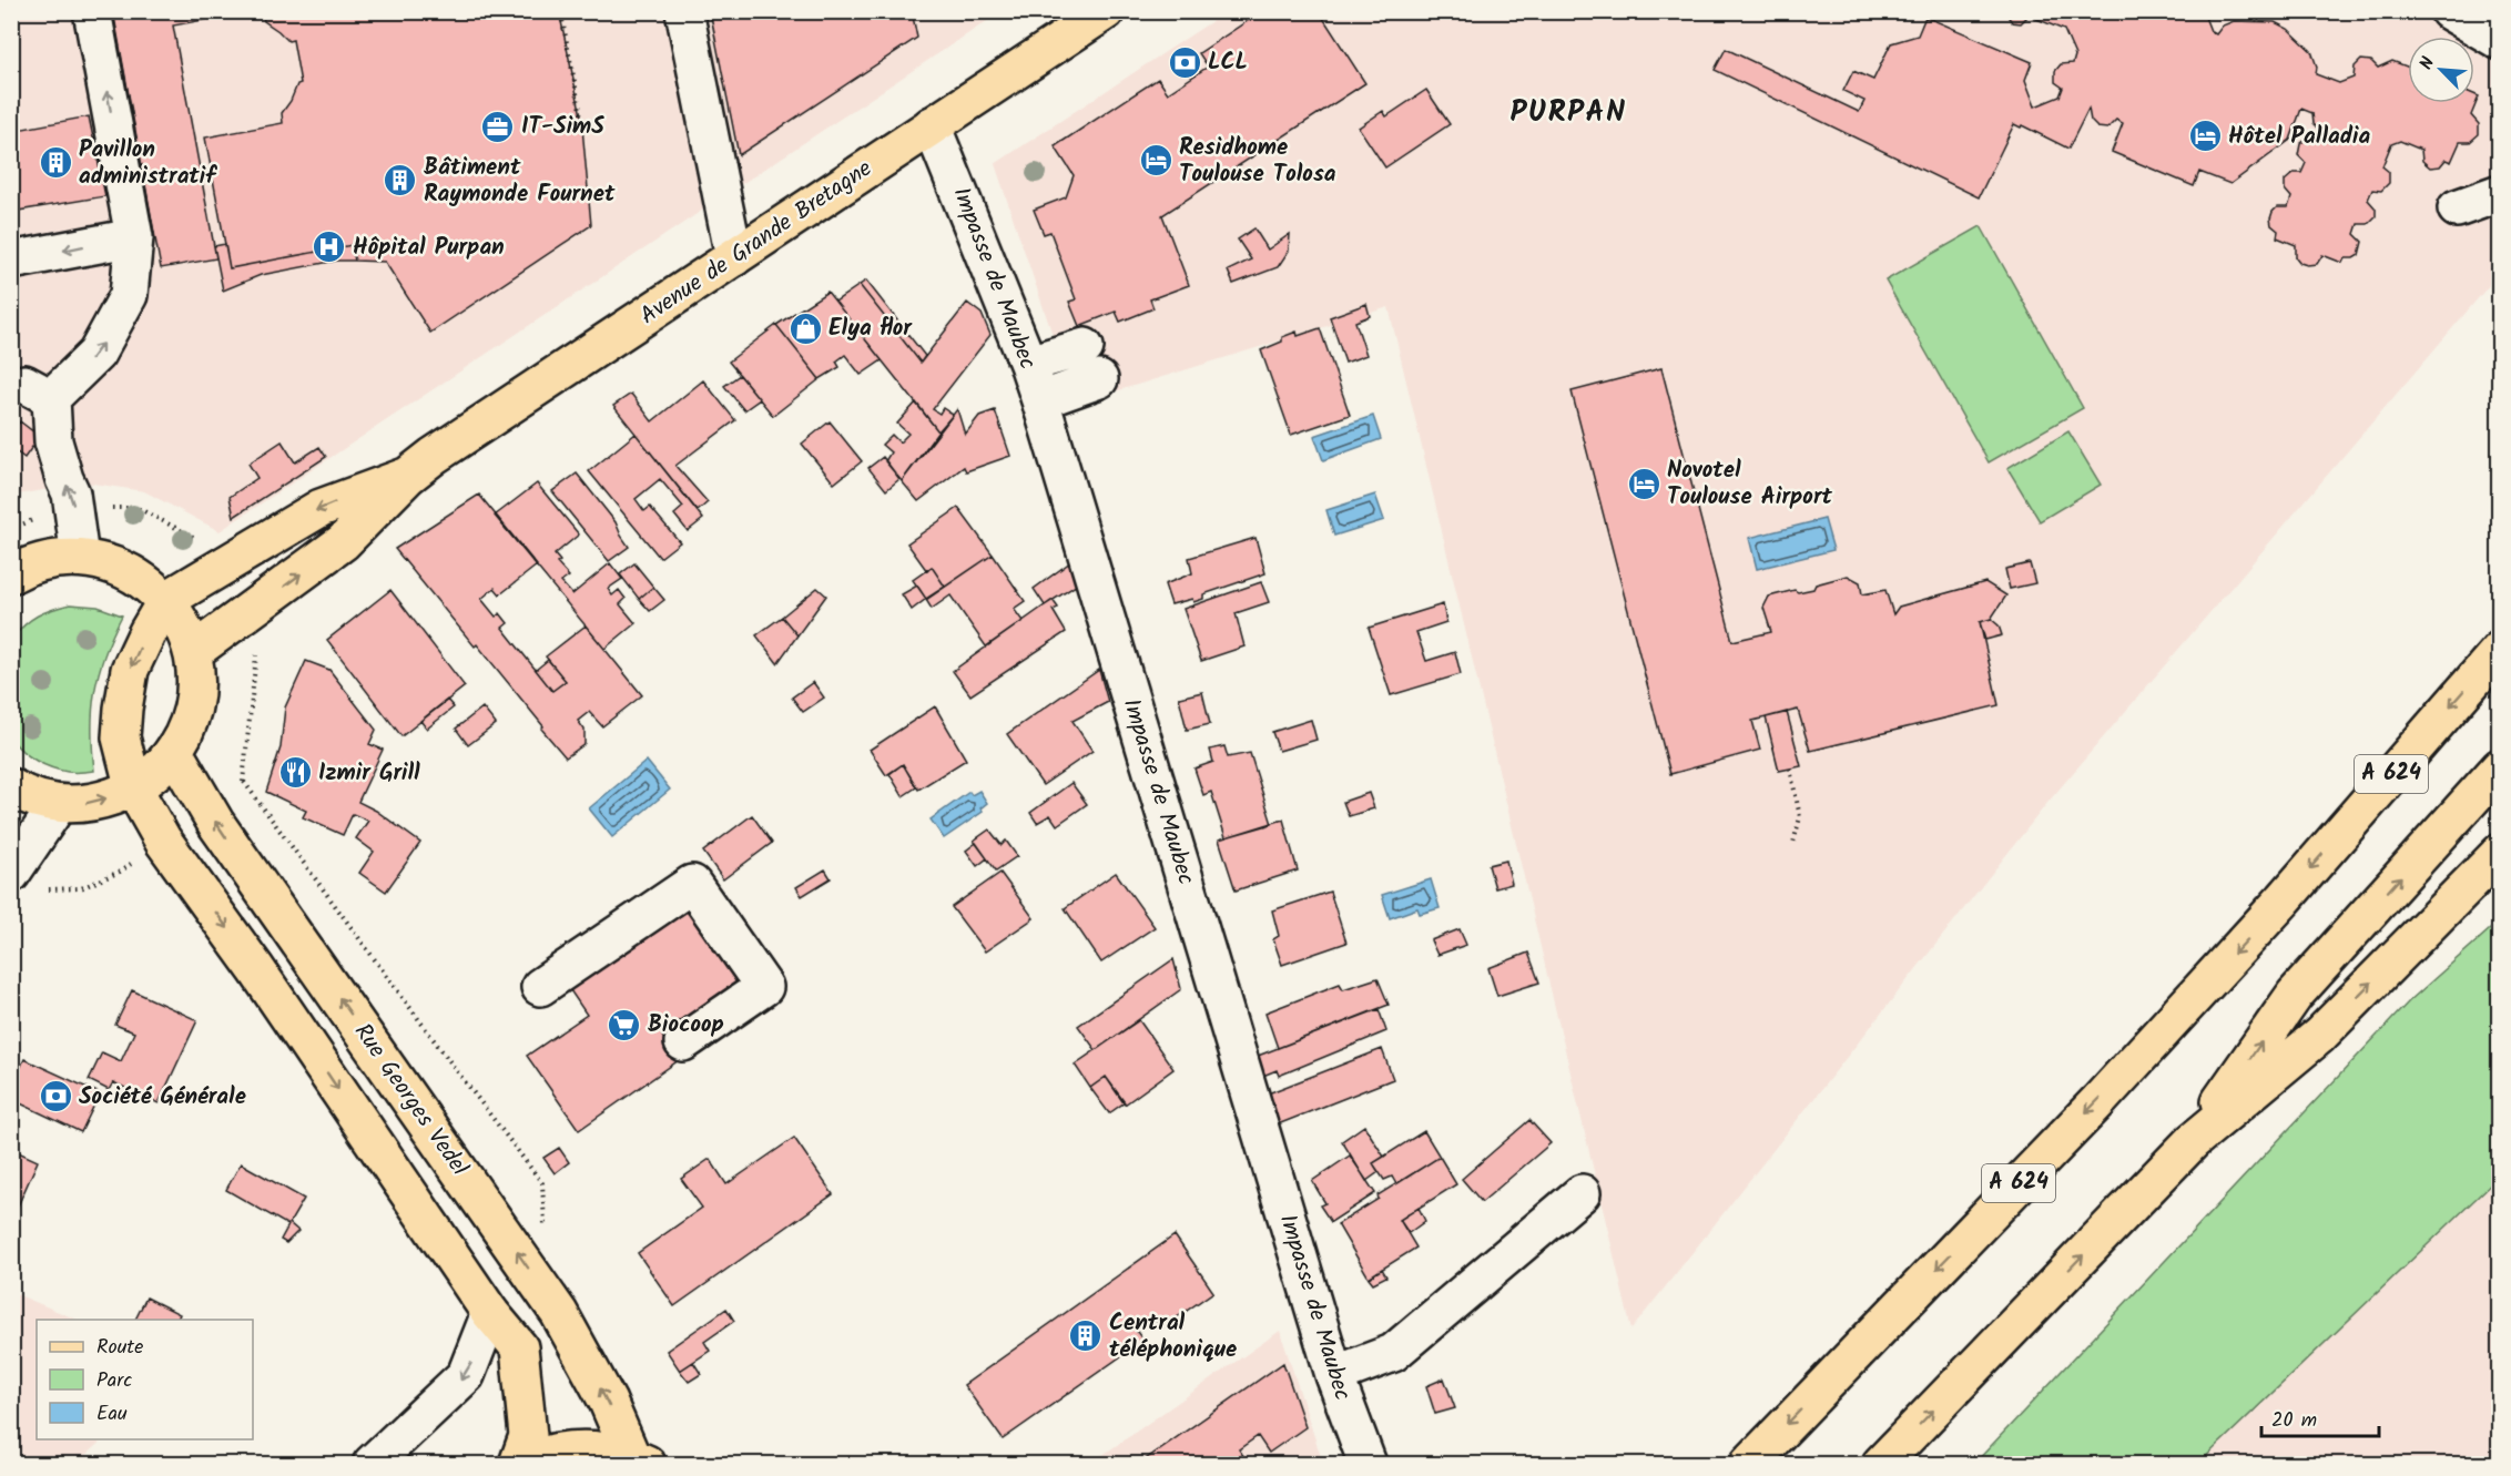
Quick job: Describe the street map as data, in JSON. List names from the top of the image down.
{
  "streets": {
    "main road": ["Avenue de Grande Bretagne", "A 624", "Rue Georges Vedel"],
    "street": ["Impasse de Maubec"]
  },
  "crossings": [
    ["Avenue de Grande Bretagne", "Impasse de Maubec"]
  ],
  "districts": ["PURPAN"],
  "places": {
    "bank": ["LCL", "Société Générale"],
    "office": ["IT-SimS"],
    "hotel": ["Hôtel Palladia", "Residhome Toulouse Tolosa", "Novotel Toulouse Airport"],
    "building": ["Pavillon administratif", "Bâtiment Raymonde Fournet", "Central téléphonique"],
    "hospital": ["Hôpital Purpan"],
    "shop": ["Elya flor"],
    "restaurant": ["Izmir Grill"],
    "supermarket": ["Biocoop"]
  },
  "legend": ["Route", "Parc", "Eau"],
  "scale_bar": "20 m",
  "north": "top left"
}
